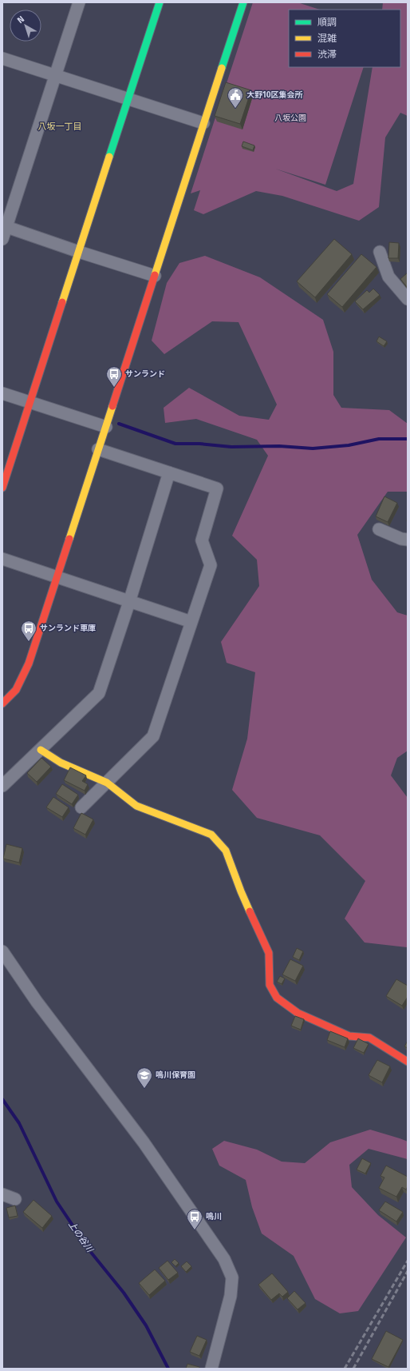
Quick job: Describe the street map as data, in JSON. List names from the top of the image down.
{
  "districts": ["八坂一丁目"],
  "water": ["上の谷川"],
  "parks": ["八坂公園"],
  "places": {
    "public building": ["大野10区集会所"],
    "bus stop": ["サンランド", "サンランド車庫", "鳴川"],
    "school or university": ["鳴川保育園"]
  },
  "legend": ["順調", "混雑", "渋滞"],
  "north": "top left"
}
